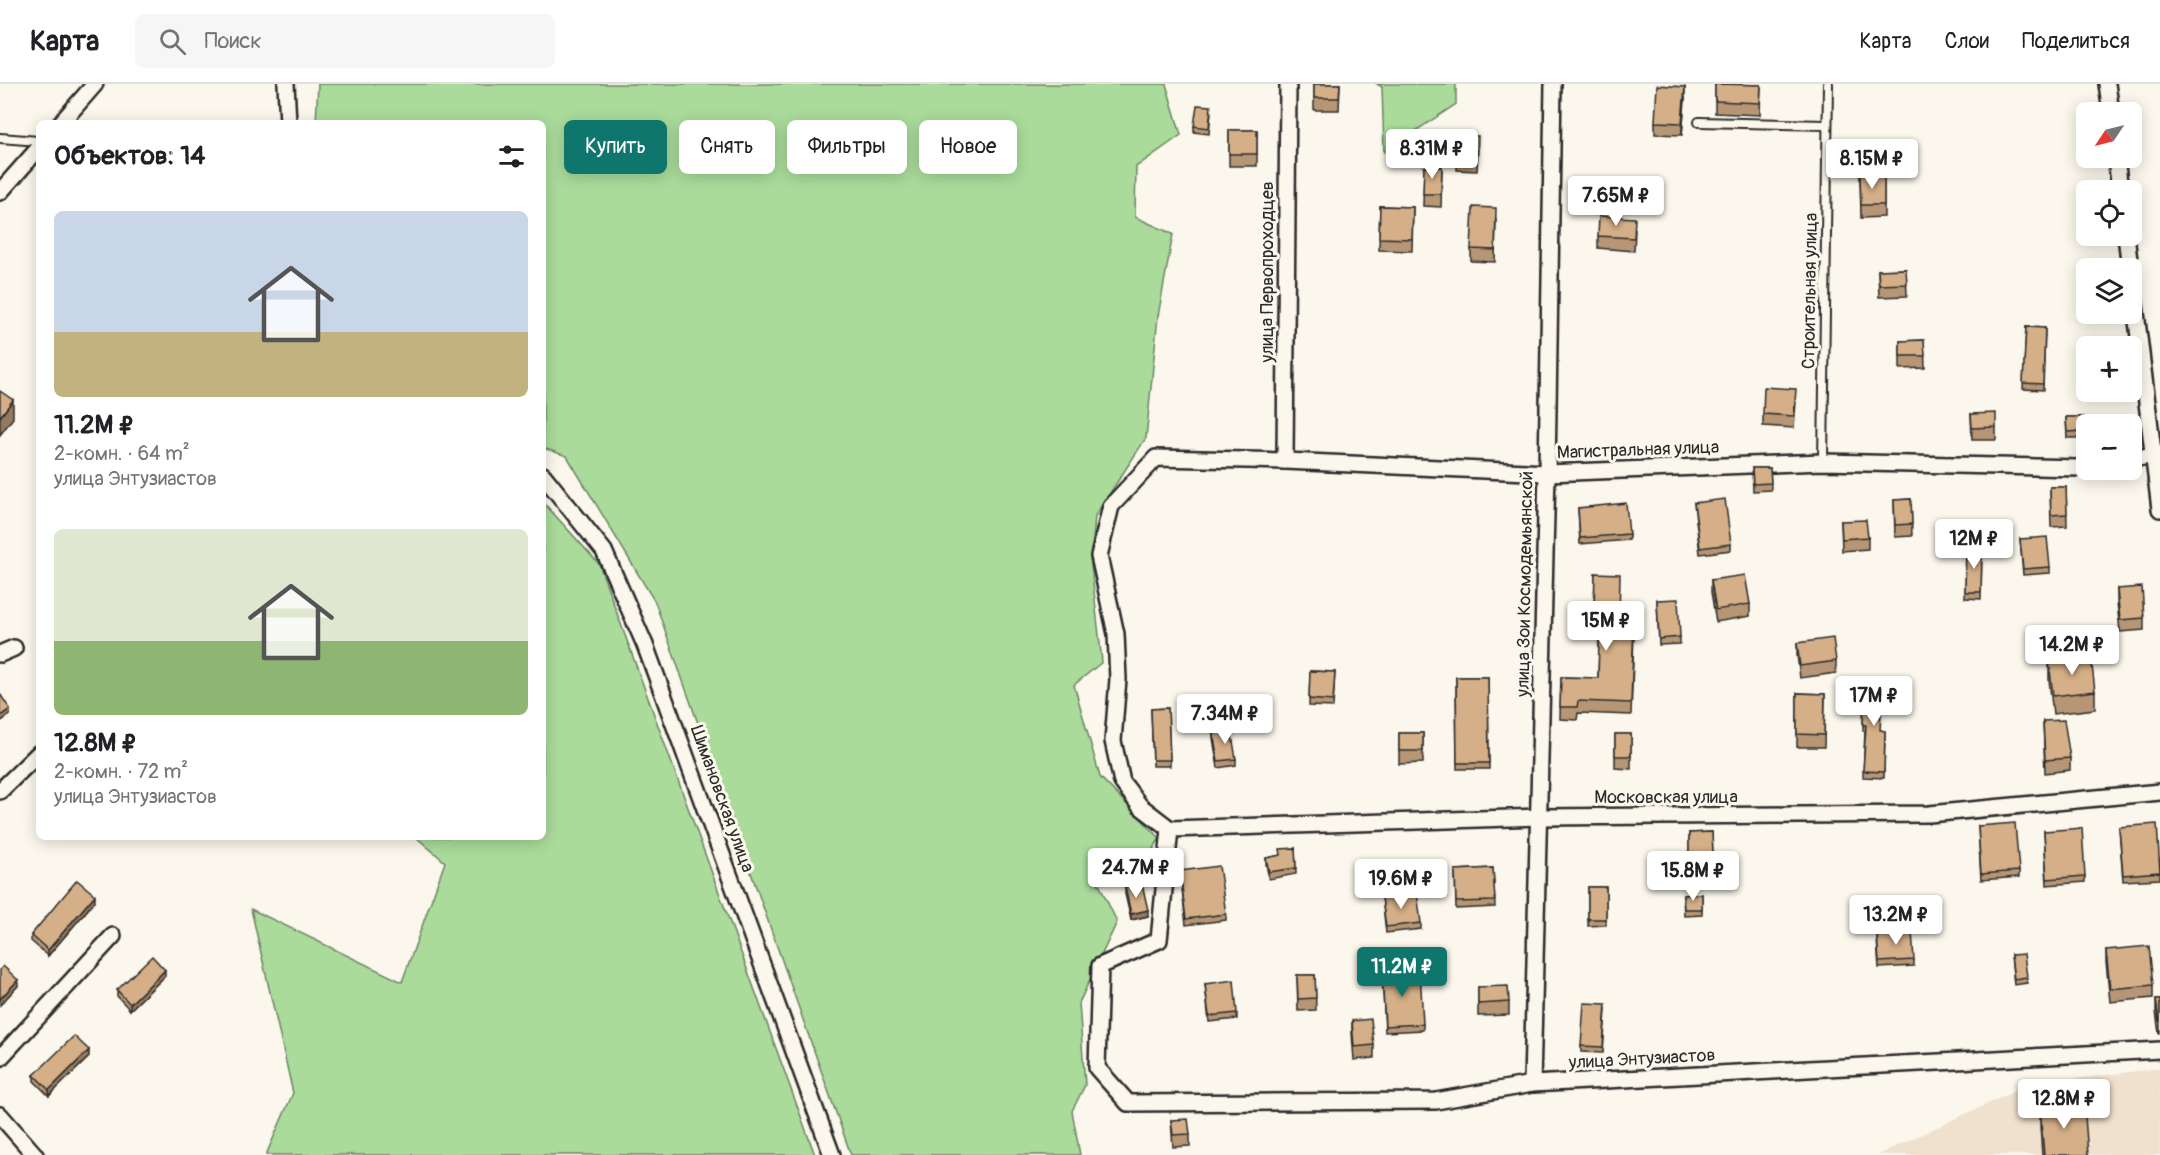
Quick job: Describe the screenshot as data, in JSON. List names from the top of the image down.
{
  "streets": {
    "street": [
      "улица Первопроходцев",
      "Магистральная улица",
      "улица Зои Космодемьянской",
      "Московская улица",
      "Шимановская улица",
      "улица Энтузиастов"
    ],
    "lane": ["Строительная улица"]
  },
  "crossings": [
    ["улица Первопроходцев", "Магистральная улица"],
    ["Строительная улица", "Магистральная улица"],
    ["Магистральная улица", "улица Зои Космодемьянской"],
    ["Магистральная улица", "Московская улица"],
    ["Магистральная улица", "улица Энтузиастов"],
    ["улица Зои Космодемьянской", "Московская улица"],
    ["улица Зои Космодемьянской", "улица Энтузиастов"],
    ["Московская улица", "улица Энтузиастов"]
  ],
  "north": "bottom left",
  "page": {
    "header": "Карта",
    "search": "Поиск",
    "nav": ["Карта", "Слои", "Поделиться"],
    "map_buttons": ["+", "−"],
    "chip": [
      "Купить",
      "Снять",
      "Фильтры",
      "Новое"
    ],
    "heading": "Объектов: 14",
    "price": [
      "8.31M ₽",
      "8.15M ₽",
      "7.65M ₽",
      "12M ₽",
      "15M ₽",
      "14.2M ₽",
      "17M ₽",
      "7.34M ₽",
      "24.7M ₽",
      "15.8M ₽",
      "19.6M ₽",
      "13.2M ₽",
      "11.2M ₽",
      "12.8M ₽"
    ],
    "list": [
      {
        "name": "11.2M ₽",
        "note": "2-комн. · 64 m² · улица Энтузиастов"
      },
      {
        "name": "12.8M ₽",
        "note": "2-комн. · 72 m² · улица Энтузиастов"
      }
    ]
  }
}
